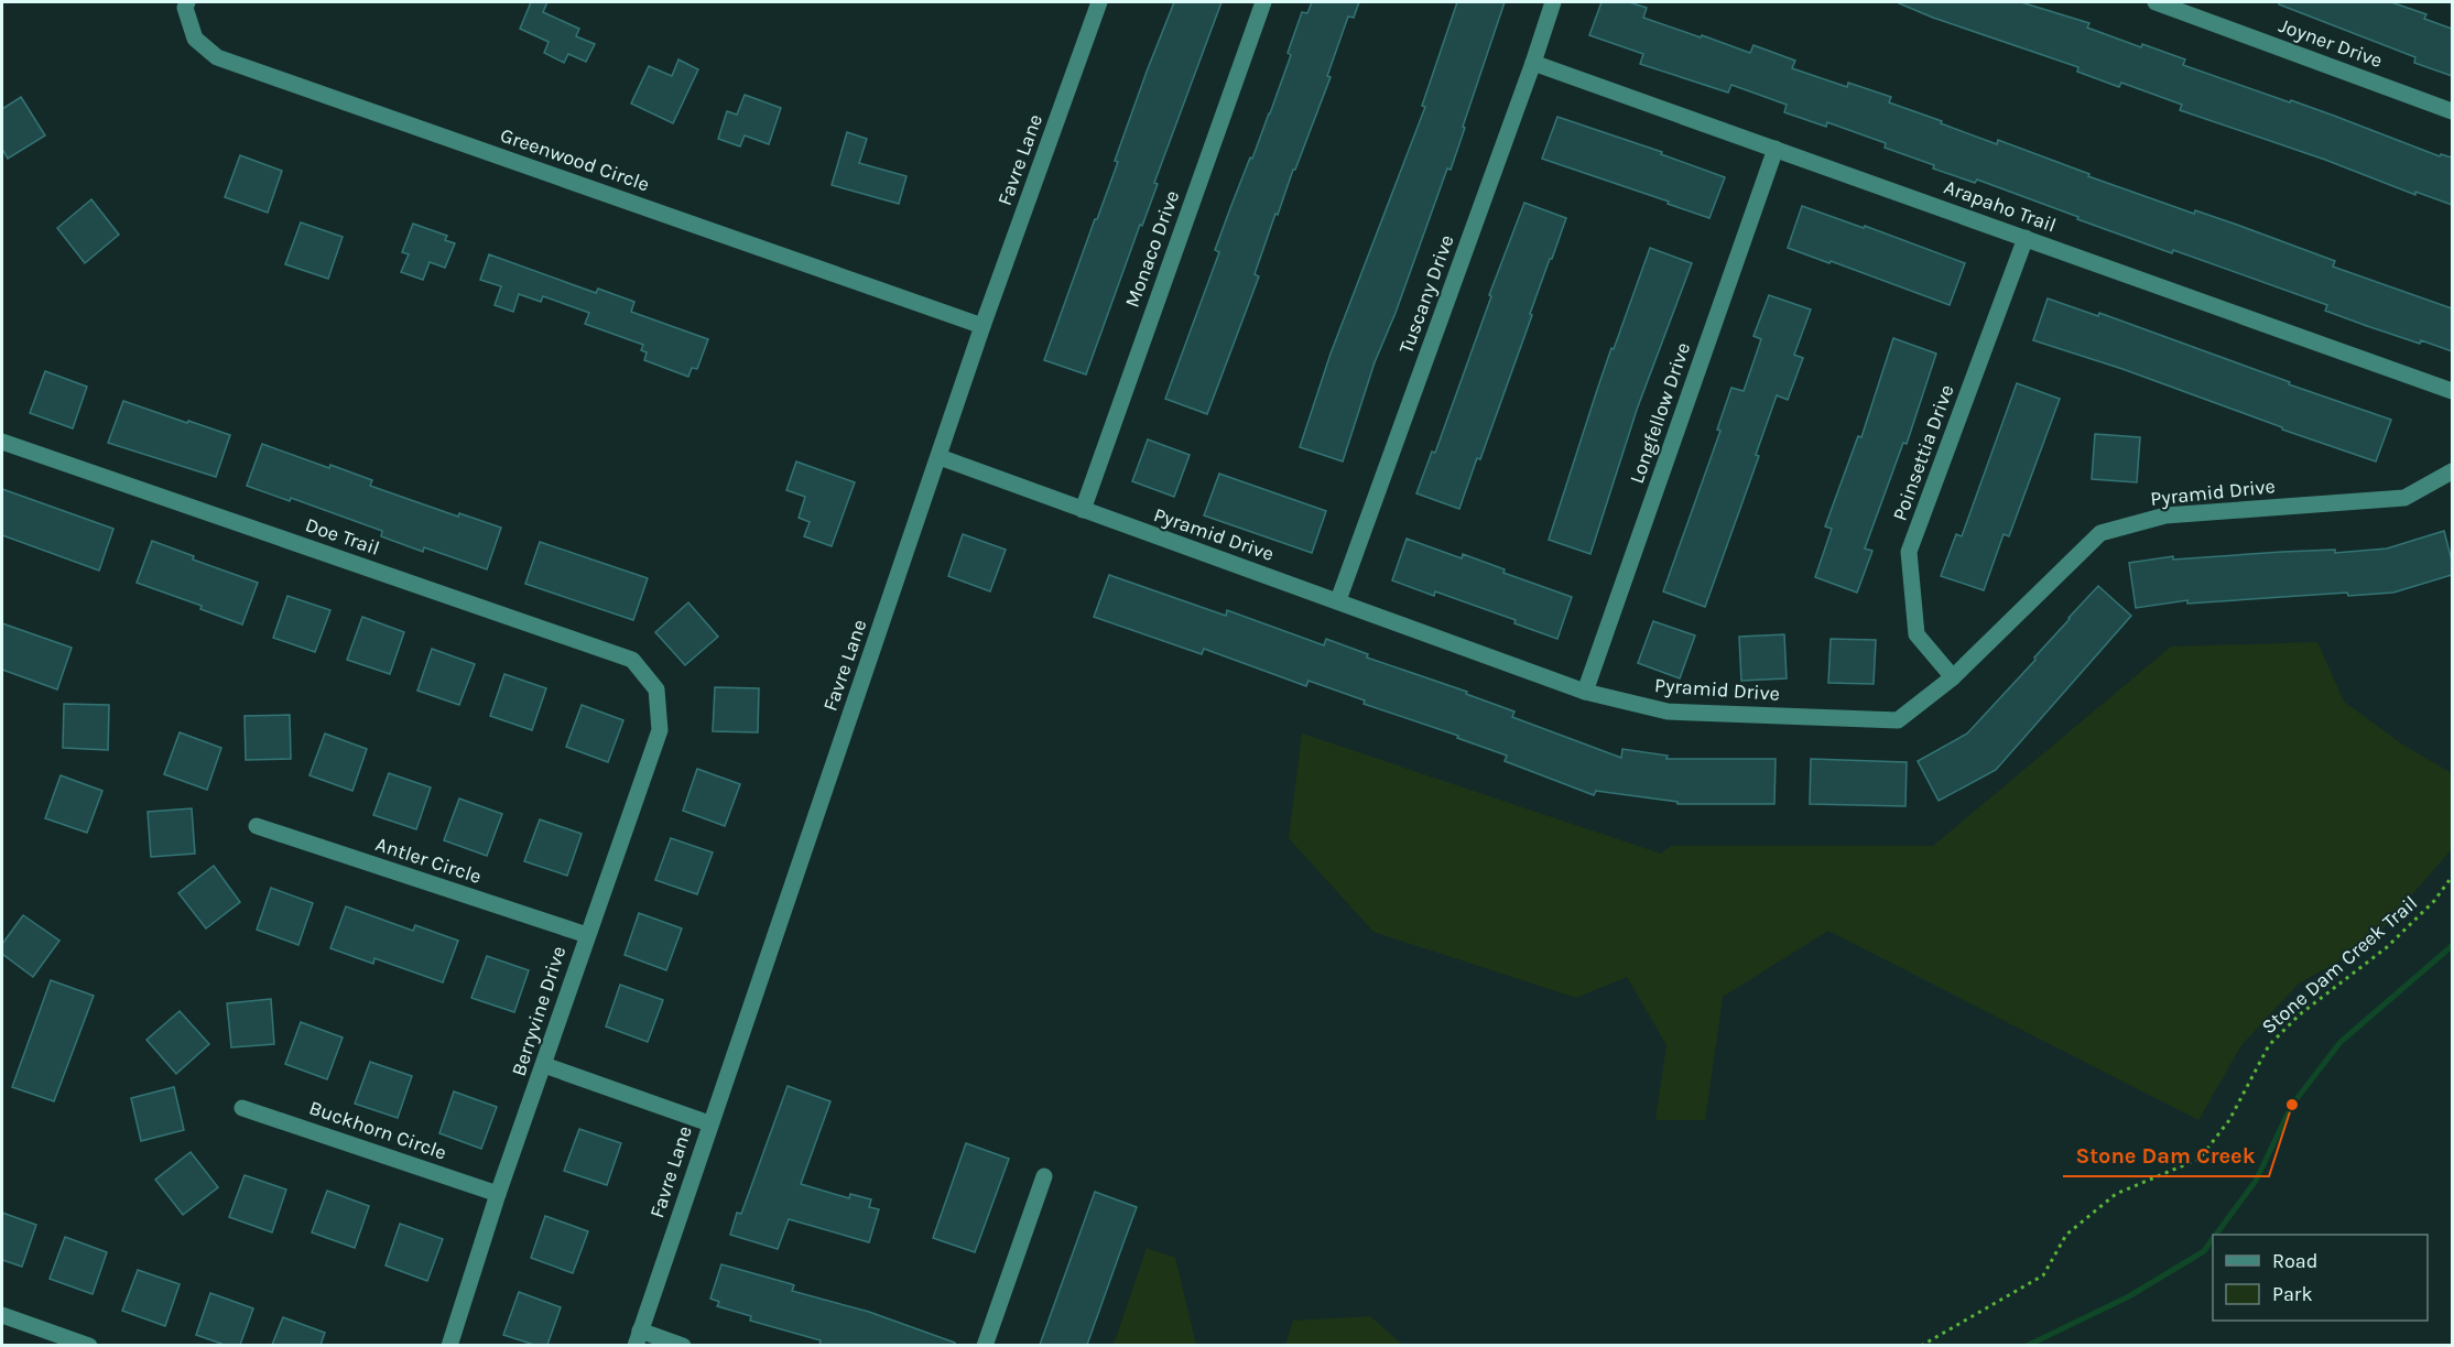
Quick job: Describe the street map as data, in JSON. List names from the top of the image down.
{
  "streets": {
    "street": [
      "Joyner Drive",
      "Greenwood Circle",
      "Favre Lane",
      "Arapaho Trail",
      "Monaco Drive",
      "Tuscany Drive",
      "Longfellow Drive",
      "Poinsettia Drive",
      "Pyramid Drive",
      "Doe Trail",
      "Antler Circle",
      "Berryvine Drive",
      "Buckhorn Circle"
    ],
    "path": ["Stone Dam Creek Trail"]
  },
  "crossings": [
    ["Greenwood Circle", "Favre Lane"],
    ["Favre Lane", "Pyramid Drive"],
    ["Arapaho Trail", "Tuscany Drive"],
    ["Arapaho Trail", "Longfellow Drive"],
    ["Arapaho Trail", "Poinsettia Drive"],
    ["Monaco Drive", "Pyramid Drive"],
    ["Tuscany Drive", "Pyramid Drive"],
    ["Longfellow Drive", "Pyramid Drive"],
    ["Poinsettia Drive", "Pyramid Drive"],
    ["Doe Trail", "Berryvine Drive"],
    ["Antler Circle", "Berryvine Drive"],
    ["Berryvine Drive", "Buckhorn Circle"]
  ],
  "places": ["Stone Dam Creek"],
  "legend": ["Road", "Park"]
}
